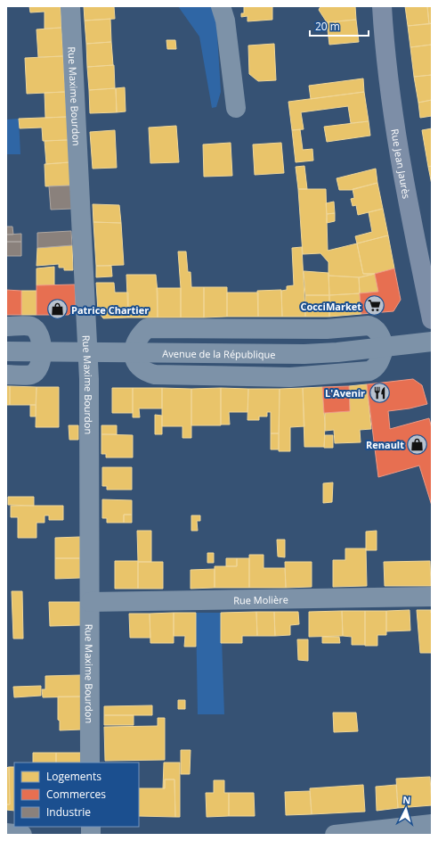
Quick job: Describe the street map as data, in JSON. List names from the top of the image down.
{
  "streets": {
    "main road": ["Rue Jean Jaurès"],
    "street": ["Rue Maxime Bourdon", "Avenue de la République", "Rue Molière"]
  },
  "crossings": [
    ["Rue Maxime Bourdon", "Avenue de la République"],
    ["Rue Maxime Bourdon", "Rue Molière"]
  ],
  "places": {
    "supermarket": ["CocciMarket"],
    "shop": ["Patrice Chartier", "Renault"],
    "restaurant": ["L'Avenir"]
  },
  "legend": ["Logements", "Commerces", "Industrie"],
  "scale_bar": "20 m",
  "north": "top"
}
